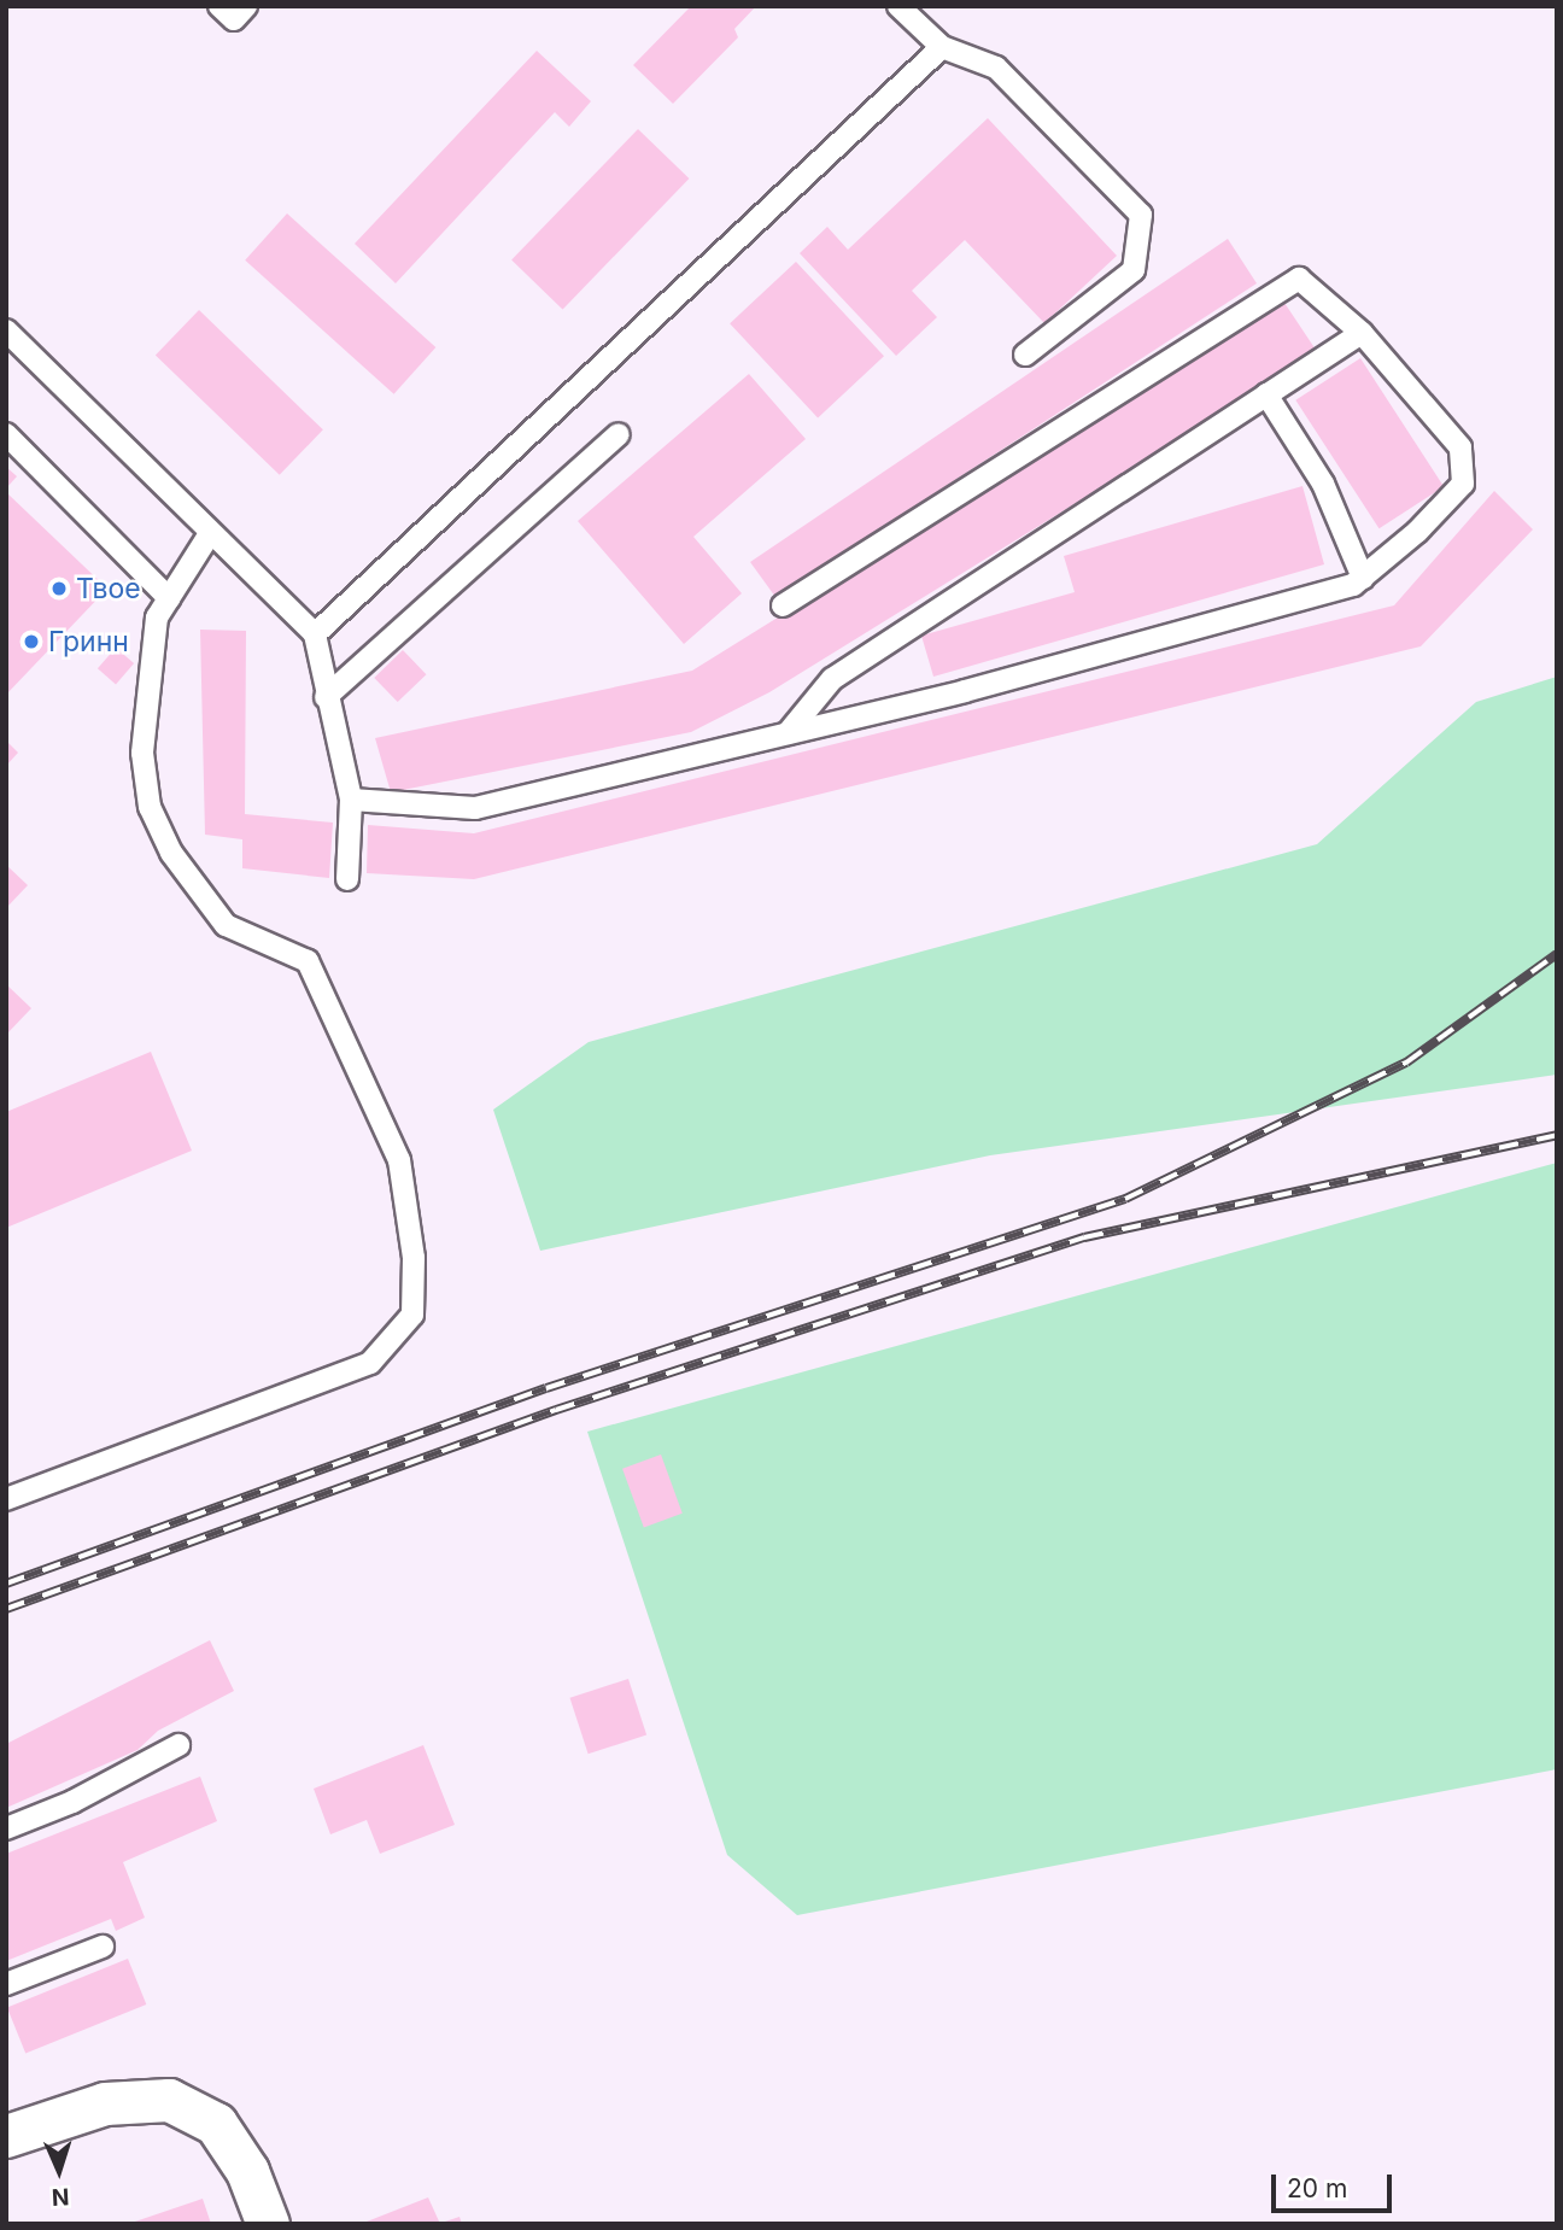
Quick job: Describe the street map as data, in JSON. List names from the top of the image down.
{
  "places": ["Твое", "Гринн"],
  "scale_bar": "20 m",
  "north": "bottom"
}
